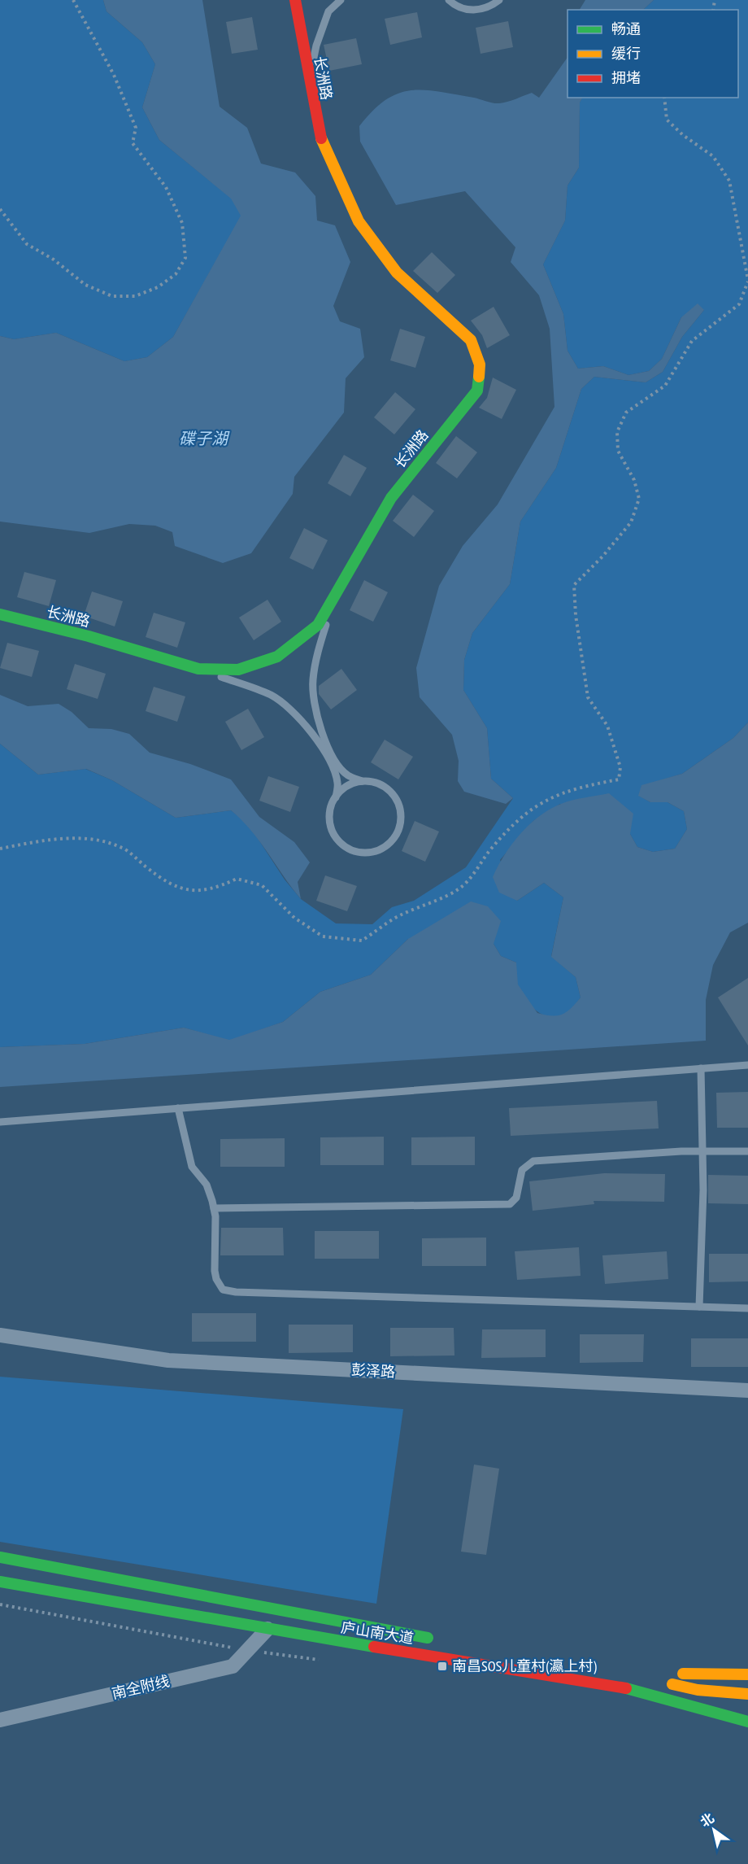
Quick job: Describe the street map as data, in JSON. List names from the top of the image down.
{
  "streets": {
    "main road": ["长洲路", "庐山南大道"],
    "street": ["彭泽路", "南全附线"]
  },
  "crossings": [
    ["庐山南大道", "南全附线"]
  ],
  "water": ["碟子湖"],
  "places": {
    "transit": ["南昌SOS儿童村(瀛上村)"]
  },
  "legend": ["畅通", "缓行", "拥堵"],
  "north": "top left"
}
